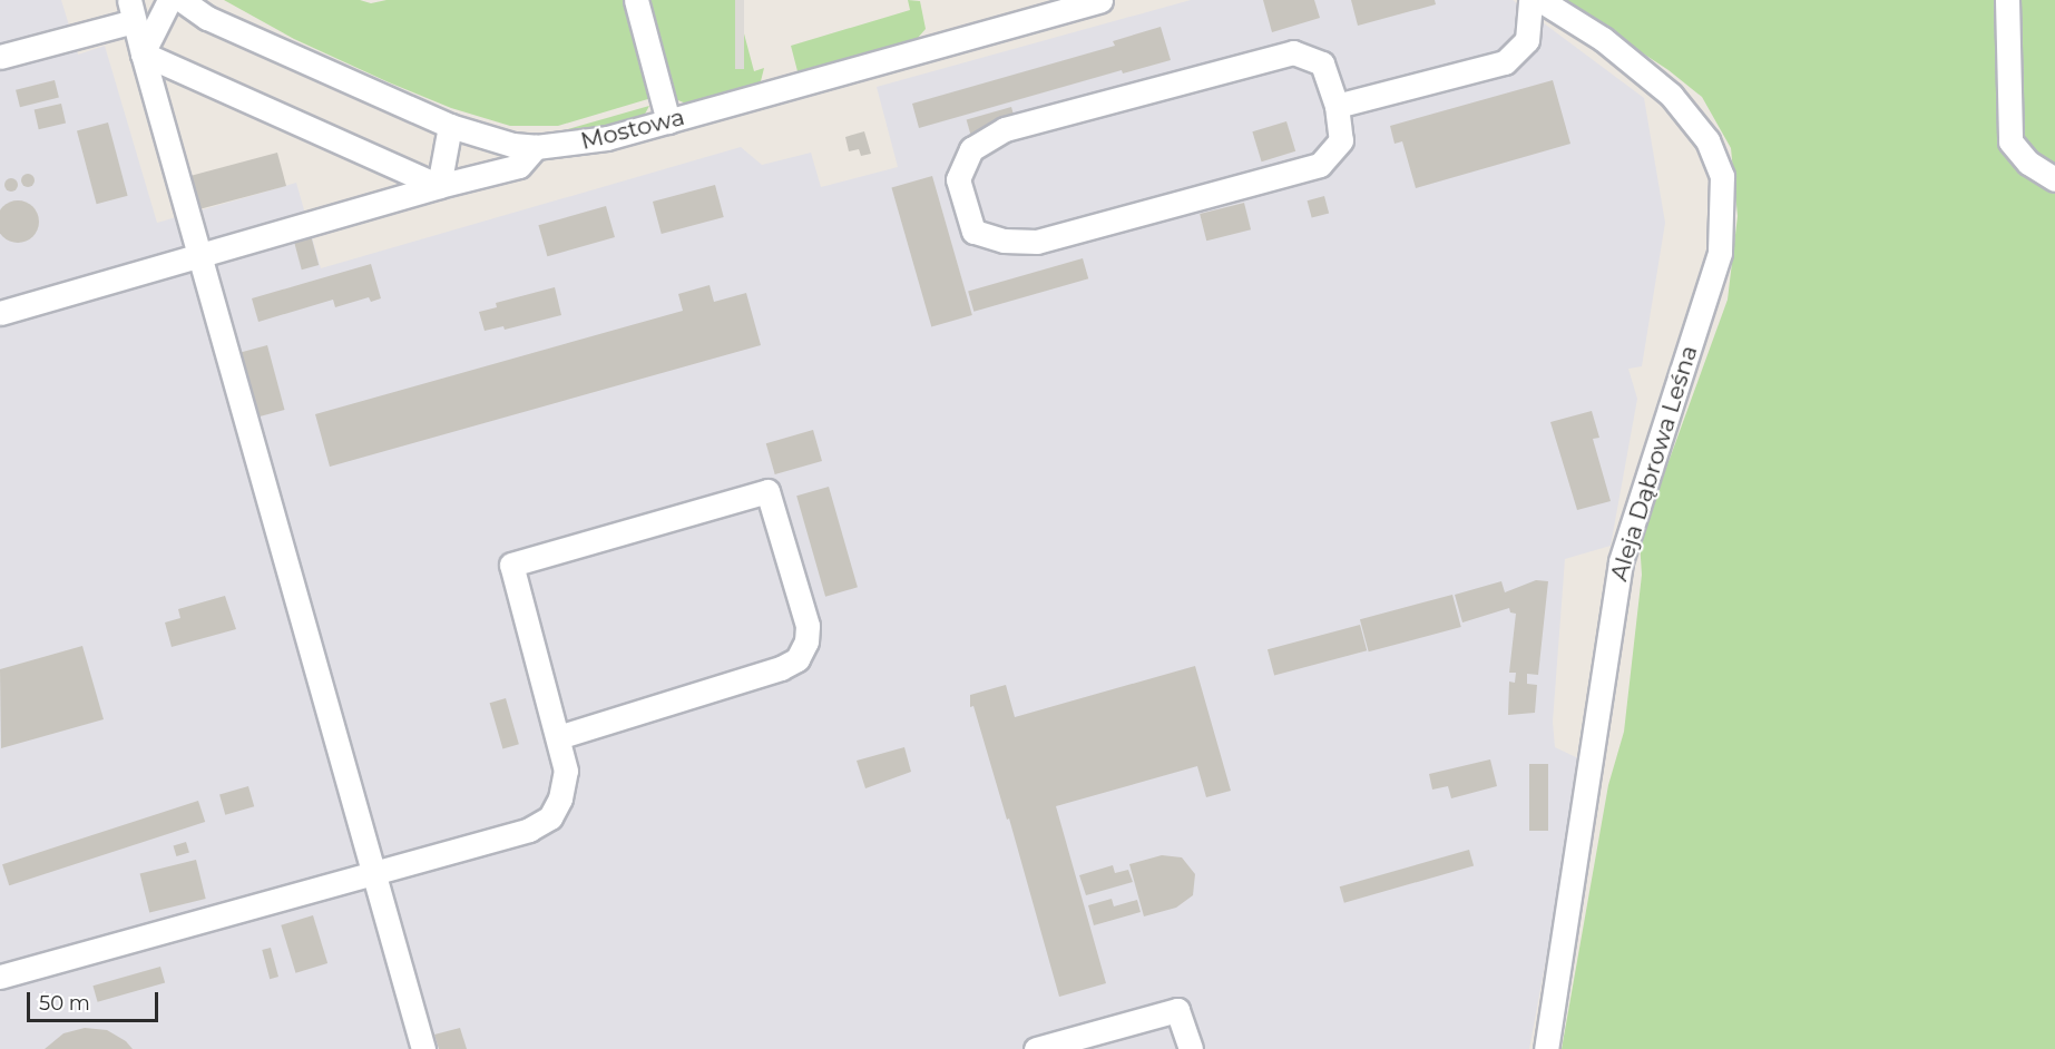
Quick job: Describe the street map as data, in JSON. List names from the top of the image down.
{
  "streets": {
    "street": ["Mostowa", "Aleja Dąbrowa Leśna"]
  },
  "scale_bar": "50 m"
}
